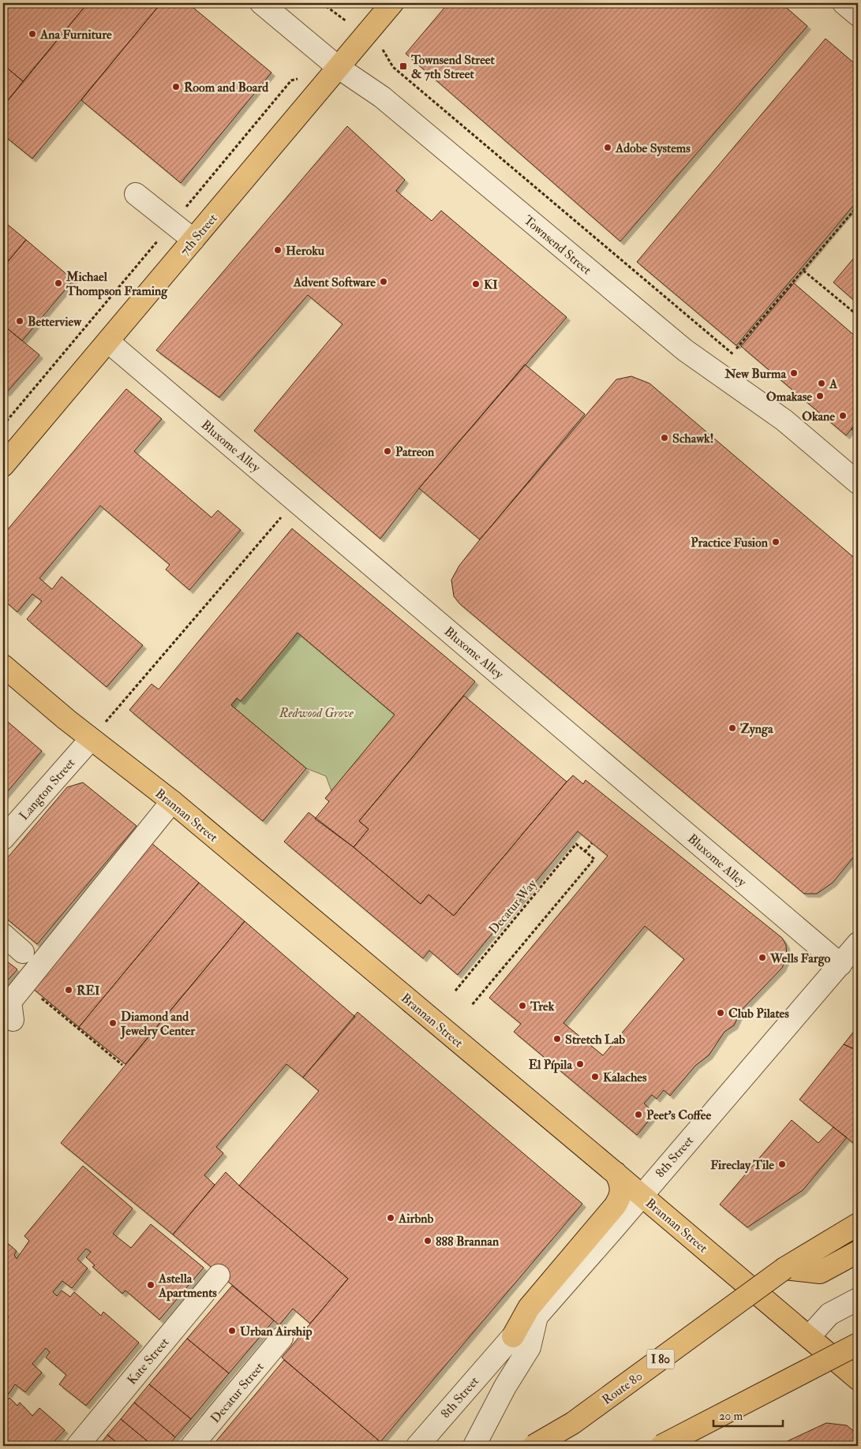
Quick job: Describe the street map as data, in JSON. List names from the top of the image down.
{
  "streets": {
    "main road": [
      "7th Street",
      "Brannan Street",
      "I 80",
      "Route 80"
    ],
    "street": [
      "Townsend Street",
      "Bluxome Alley",
      "Langton Street",
      "8th Street",
      "Kate Street",
      "Decatur Street"
    ],
    "path": ["Decatur Way"]
  },
  "crossings": [
    ["7th Street", "Townsend Street"],
    ["7th Street", "Bluxome Alley"],
    ["Bluxome Alley", "8th Street"],
    ["Langton Street", "Brannan Street"],
    ["Brannan Street", "8th Street"],
    ["I 80", "Route 80"]
  ],
  "parks": ["Redwood Grove"],
  "places": {
    "other": [
      "Ana Furniture",
      "Room and Board",
      "Adobe Systems",
      "Heroku",
      "Advent Software",
      "Michael Thompson Framing",
      "KI",
      "Betterview",
      "New Burma",
      "A",
      "Omakase",
      "Okane",
      "Schawk!",
      "Patreon",
      "Practice Fusion",
      "Zynga",
      "Wells Fargo",
      "REI",
      "Trek",
      "Club Pilates",
      "Diamond and Jewelry Center",
      "Stretch Lab",
      "El Pípila",
      "Kalaches",
      "Peet's Coffee",
      "Fireclay Tile",
      "Airbnb",
      "888 Brannan",
      "Astella Apartments",
      "Urban Airship"
    ],
    "transit": ["Townsend Street & 7th Street"]
  },
  "scale_bar": "20 m"
}
